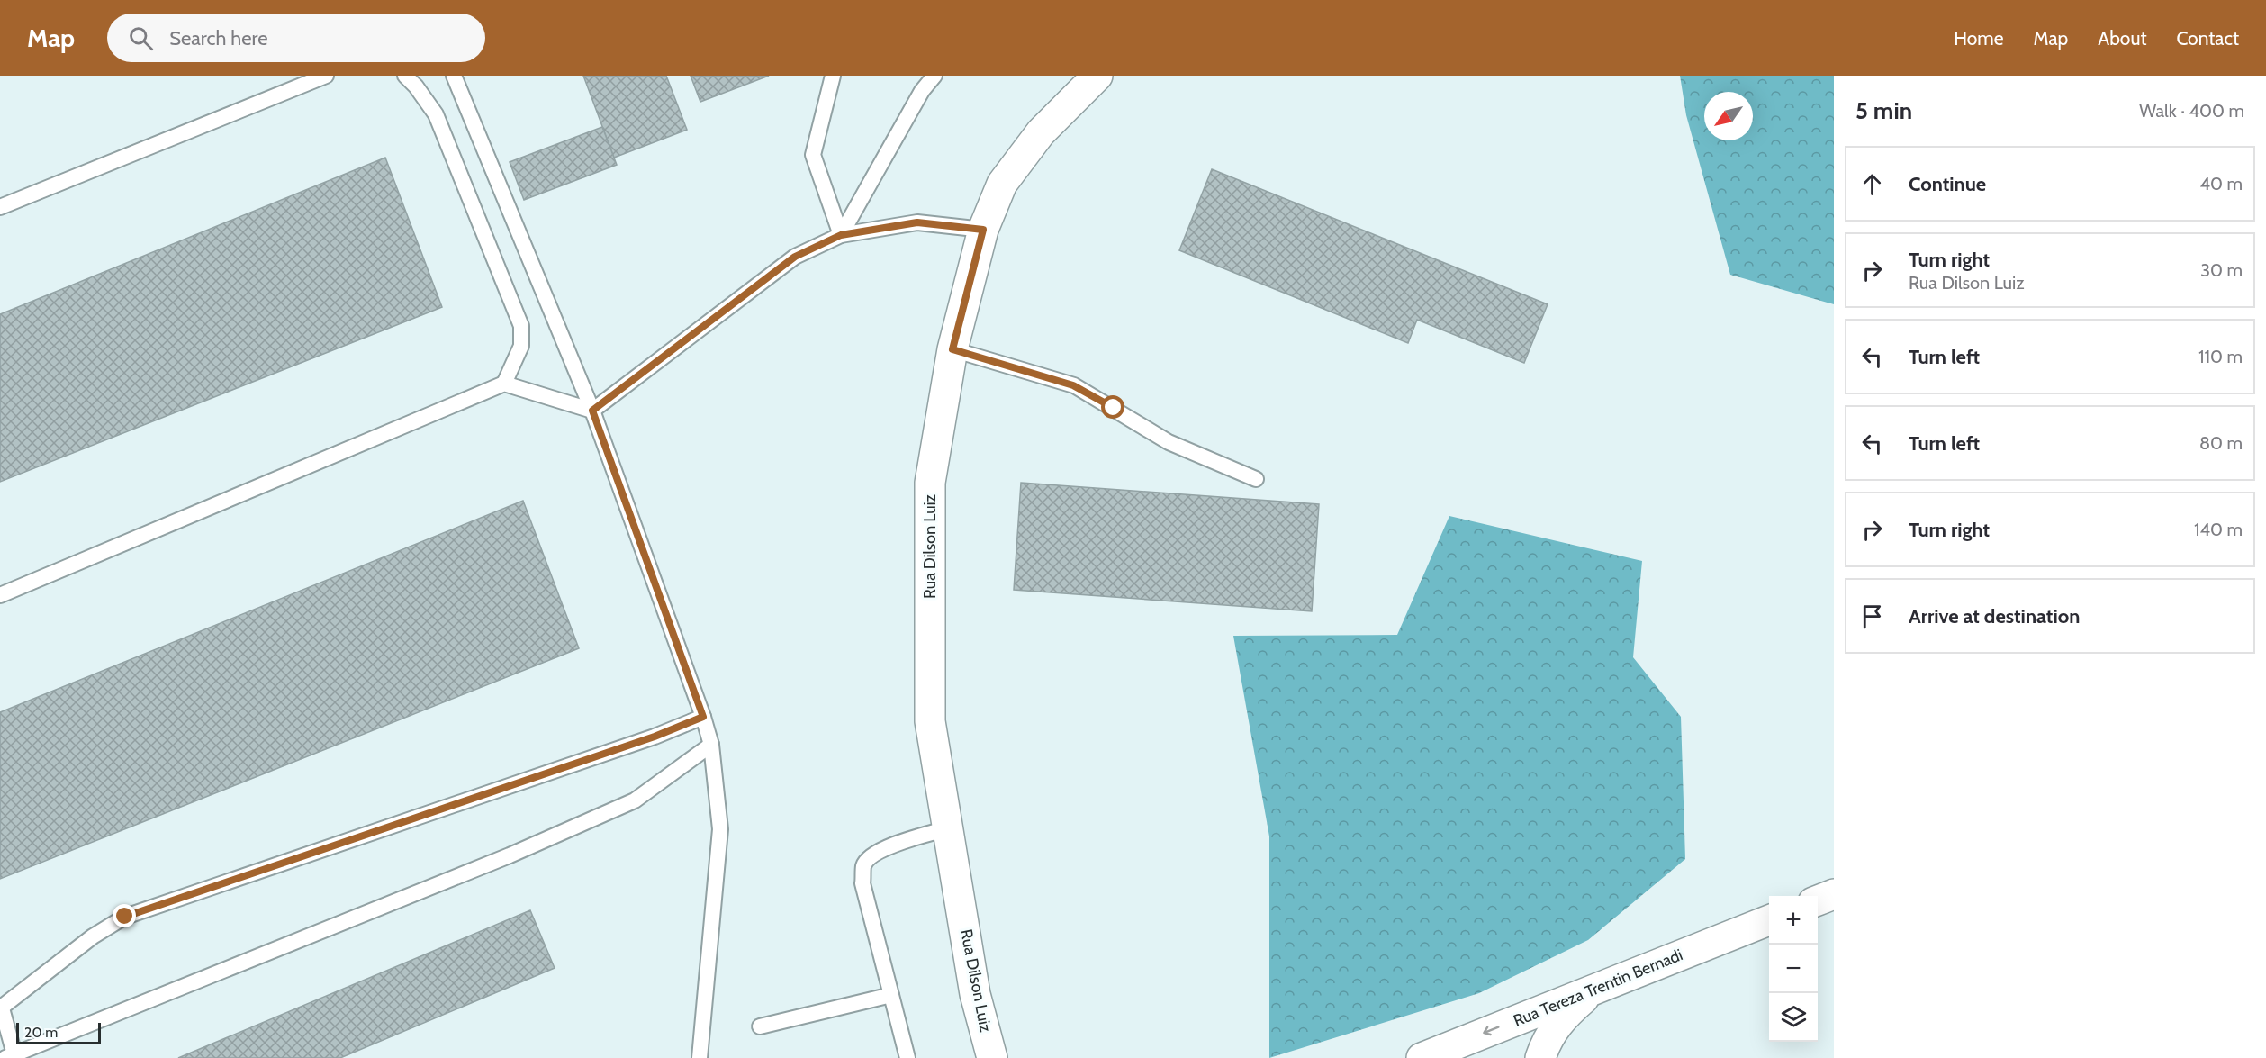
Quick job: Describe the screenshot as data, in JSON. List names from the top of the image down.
{
  "streets": {
    "street": ["Rua Dilson Luiz", "Rua Tereza Trentin Bernadi"]
  },
  "one_way": ["Rua Tereza Trentin Bernadi"],
  "scale_bar": "20 m",
  "north": "bottom left",
  "page": {
    "header": "Map",
    "search": "Search here",
    "nav": [
      "Home",
      "Map",
      "About",
      "Contact"
    ],
    "heading": ["5 min", "Walk · 400 m"],
    "list": [
      ["Continue", "40 m"],
      ["Turn right", "Rua Dilson Luiz", "30 m"],
      ["Turn left", "110 m"],
      ["Turn left", "80 m"],
      ["Turn right", "140 m"],
      "Arrive at destination"
    ],
    "map_buttons": ["+", "−"],
    "scale": "20 m"
  }
}
